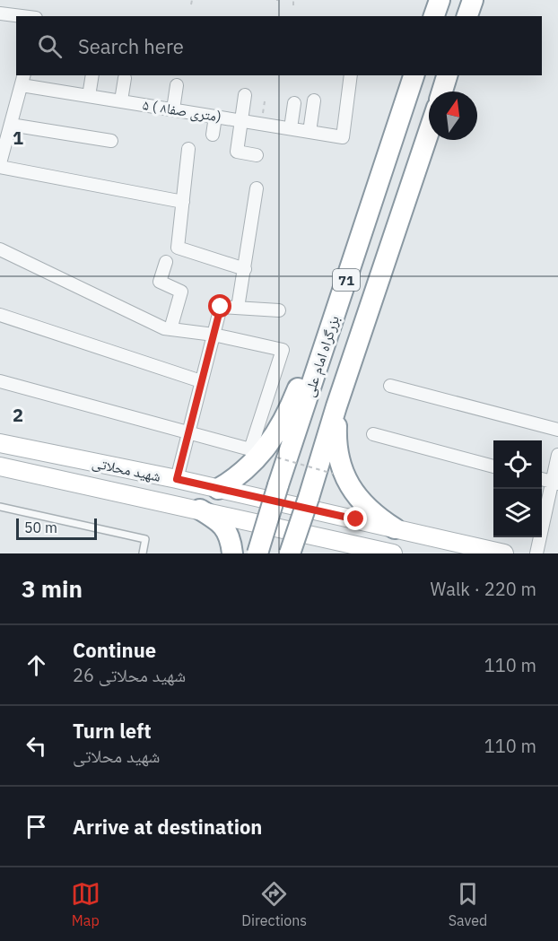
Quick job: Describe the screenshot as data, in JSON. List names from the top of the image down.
{
  "streets": {
    "highway": ["71", "بزرگراه امام علی"],
    "main road": ["شهید محلاتی"],
    "street": ["۵ ( ۸متری صفا)"]
  },
  "scale_bar": "50 m",
  "north": "top",
  "page": {
    "search": "Search here",
    "scale": "50 m",
    "heading": ["3 min", "Walk · 220 m"],
    "list": [
      ["Continue", "شهید محلاتی 26", "110 m"],
      ["Turn left", "شهید محلاتی", "110 m"],
      "Arrive at destination"
    ],
    "nav": ["Map", "Directions", "Saved"]
  },
  "grid": {
    "rows": ["1", "2"]
  }
}
